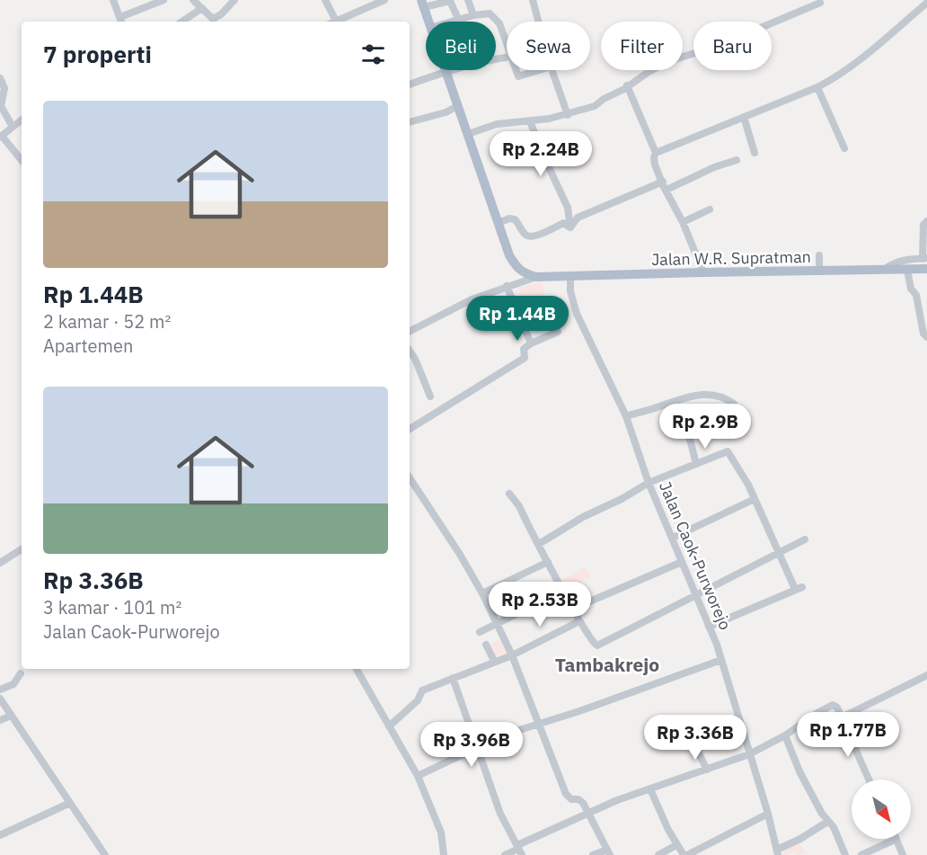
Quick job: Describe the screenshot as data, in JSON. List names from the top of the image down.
{
  "streets": {
    "main road": ["Jalan W.R. Supratman"],
    "street": ["Jalan Caok-Purworejo"]
  },
  "crossings": [
    ["Jalan W.R. Supratman", "Jalan Caok-Purworejo"]
  ],
  "districts": ["Tambakrejo"],
  "north": "bottom right",
  "page": {
    "chip": [
      "Beli",
      "Sewa",
      "Filter",
      "Baru"
    ],
    "heading": "7 properti",
    "list": [
      {
        "name": "Rp 1.44B",
        "note": "2 kamar · 52 m² · Apartemen"
      },
      {
        "name": "Rp 3.36B",
        "note": "3 kamar · 101 m² · Jalan Caok-Purworejo"
      }
    ],
    "price": [
      "Rp 2.24B",
      "Rp 1.44B",
      "Rp 2.9B",
      "Rp 2.53B",
      "Rp 1.77B",
      "Rp 3.36B",
      "Rp 3.96B"
    ]
  }
}
